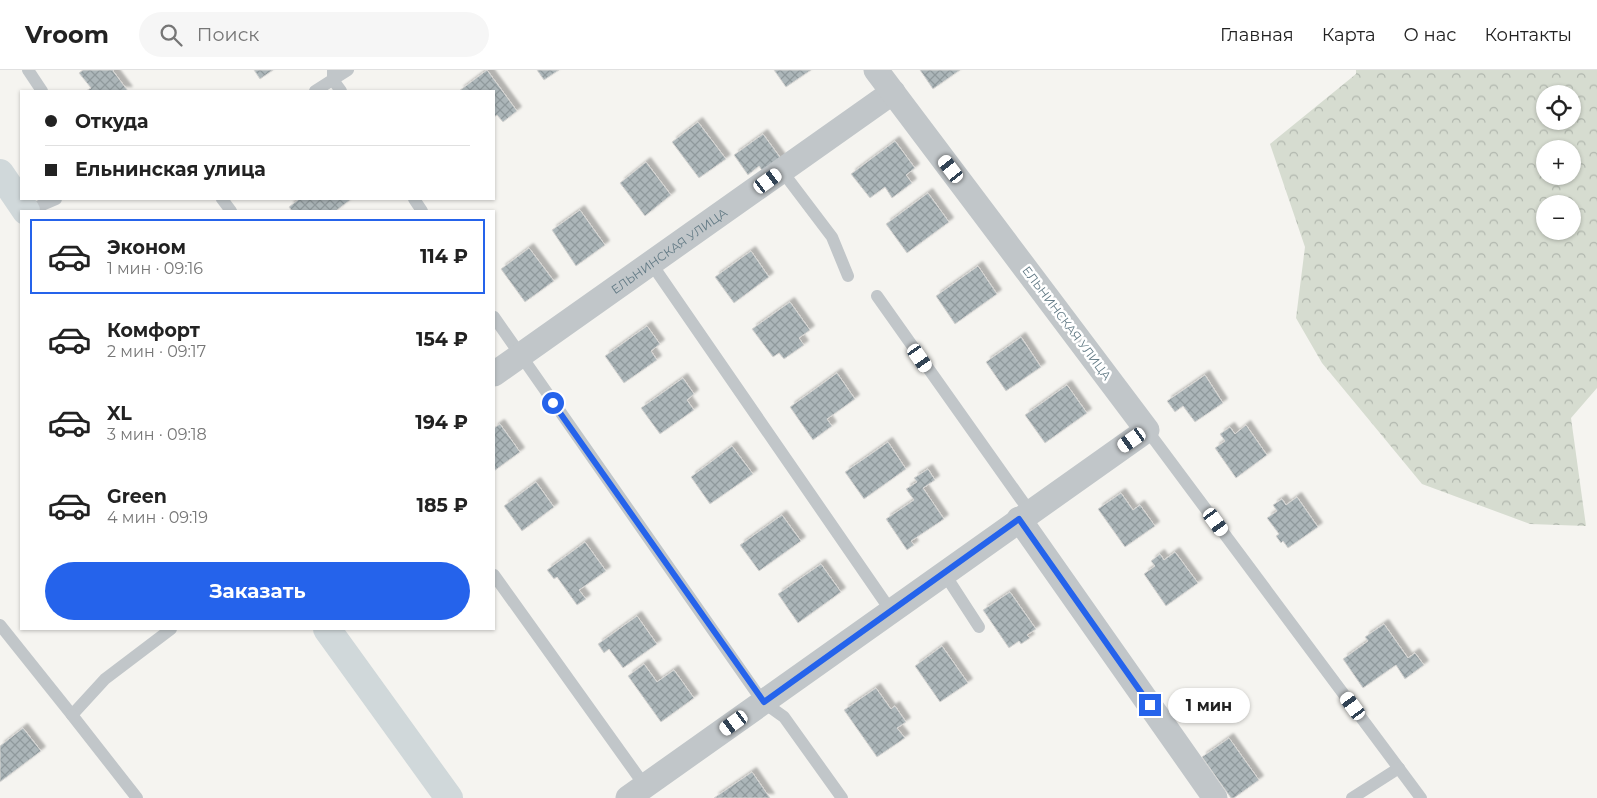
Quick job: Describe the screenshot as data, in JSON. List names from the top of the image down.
{
  "streets": {
    "street": ["ЕЛЬНИНСКАЯ УЛИЦА"]
  },
  "page": {
    "header": "Vroom",
    "search": "Поиск",
    "nav": [
      "Главная",
      "Карта",
      "О нас",
      "Контакты"
    ],
    "map_buttons": ["+", "−"],
    "banner": ["Откуда", "Ельнинская улица"],
    "list": [
      {
        "name": "Эконом",
        "note": "1 мин · 09:16",
        "value": "114 ₽"
      },
      {
        "name": "Комфорт",
        "note": "2 мин · 09:17",
        "value": "154 ₽"
      },
      {
        "name": "XL",
        "note": "3 мин · 09:18",
        "value": "194 ₽"
      },
      {
        "name": "Green",
        "note": "4 мин · 09:19",
        "value": "185 ₽"
      }
    ],
    "buttons": "Заказать",
    "bubble": "1 мин"
  }
}
